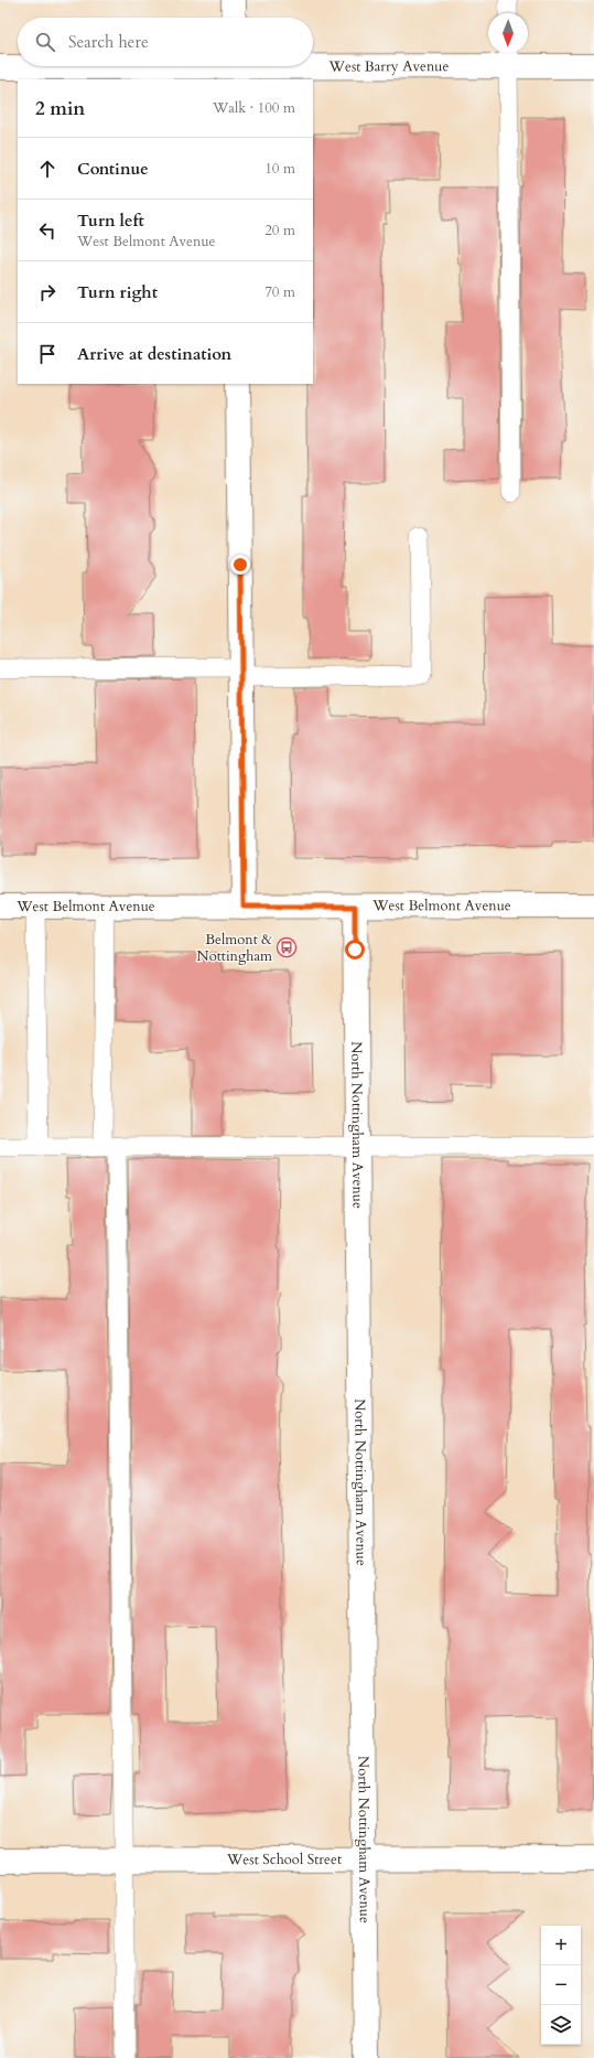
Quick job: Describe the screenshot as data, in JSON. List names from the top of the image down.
{
  "streets": {
    "street": [
      "West Barry Avenue",
      "West Belmont Avenue",
      "North Nottingham Avenue",
      "West School Street"
    ]
  },
  "crossings": [
    ["West Belmont Avenue", "North Nottingham Avenue"],
    ["North Nottingham Avenue", "West School Street"]
  ],
  "places": {
    "bus stop": ["Belmont & Nottingham"]
  },
  "north": "bottom",
  "page": {
    "search": "Search here",
    "heading": ["2 min", "Walk · 100 m"],
    "list": [
      ["Continue", "10 m"],
      ["Turn left", "West Belmont Avenue", "20 m"],
      ["Turn right", "70 m"],
      "Arrive at destination"
    ],
    "map_buttons": ["+", "−"]
  }
}
